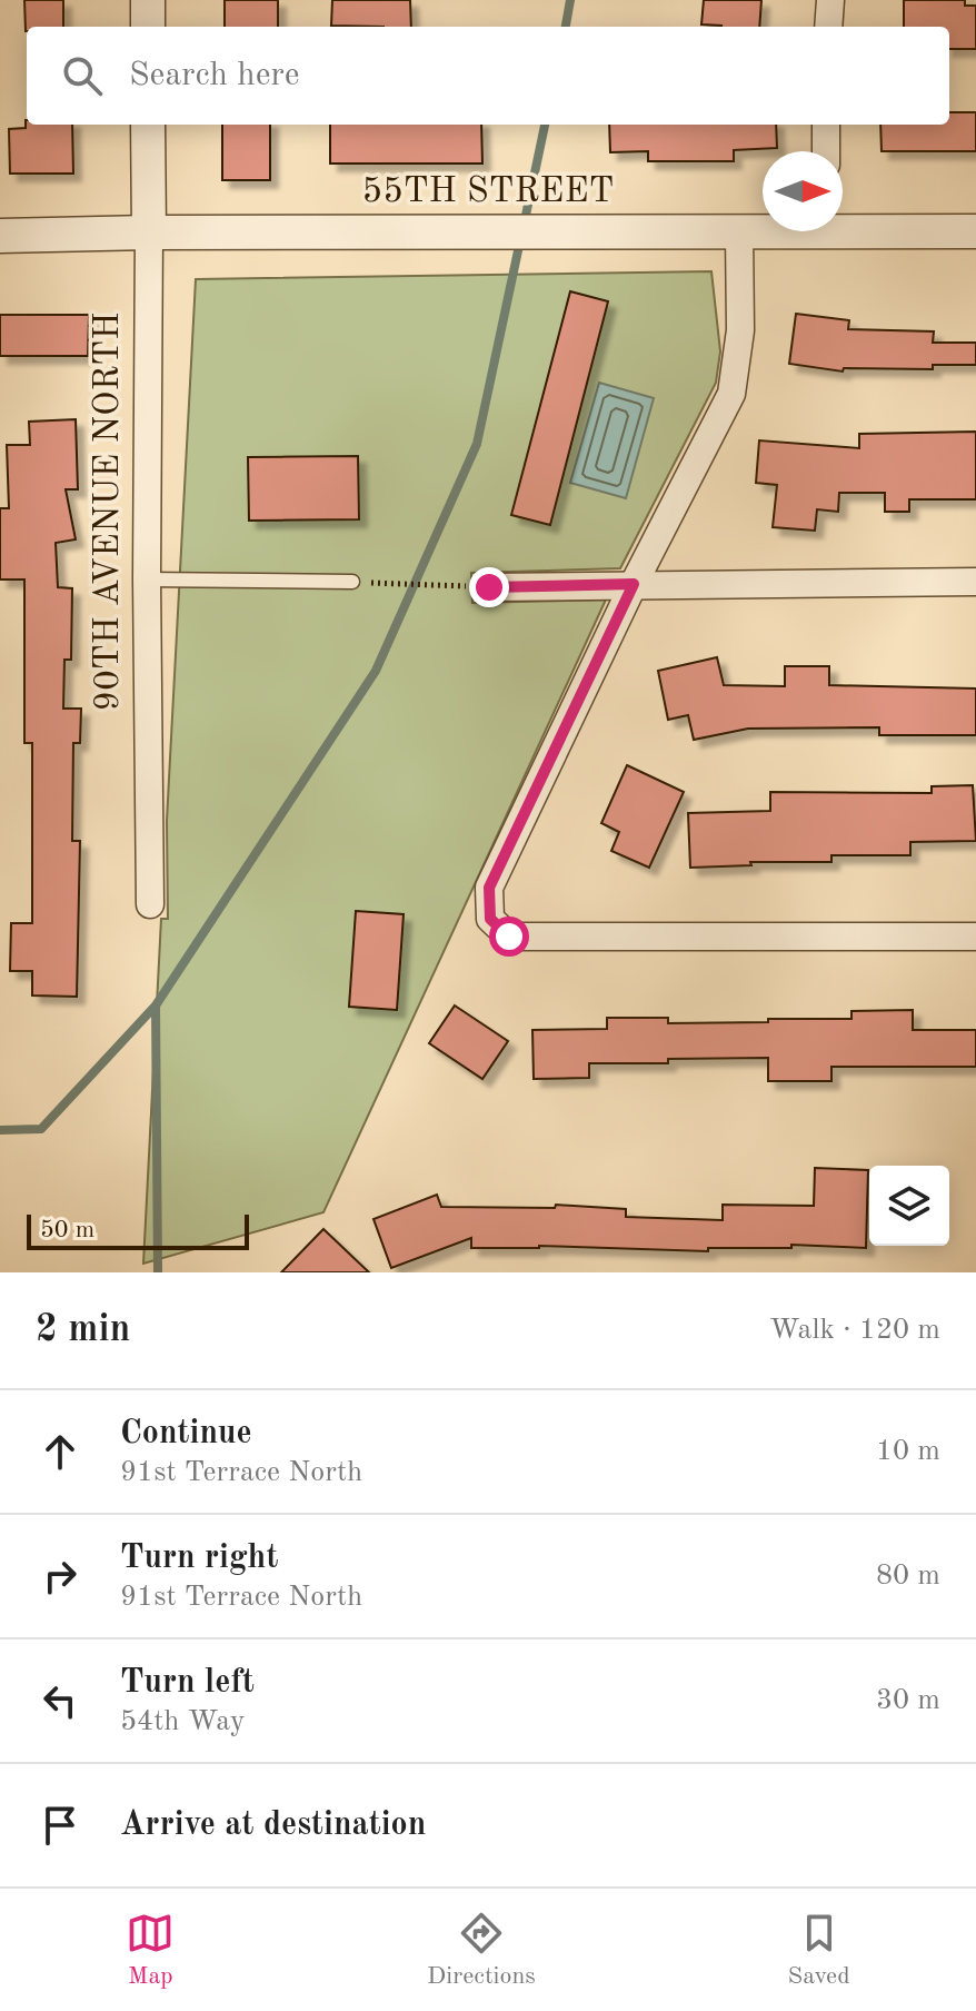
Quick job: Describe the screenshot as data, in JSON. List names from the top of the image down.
{
  "streets": {
    "street": ["55TH STREET", "90TH AVENUE NORTH"]
  },
  "crossings": [
    ["55TH STREET", "90TH AVENUE NORTH"]
  ],
  "scale_bar": "50 m",
  "north": "right",
  "page": {
    "search": "Search here",
    "scale": "50 m",
    "heading": ["2 min", "Walk · 120 m"],
    "list": [
      ["Continue", "91st Terrace North", "10 m"],
      ["Turn right", "91st Terrace North", "80 m"],
      ["Turn left", "54th Way", "30 m"],
      "Arrive at destination"
    ],
    "nav": ["Map", "Directions", "Saved"]
  }
}
